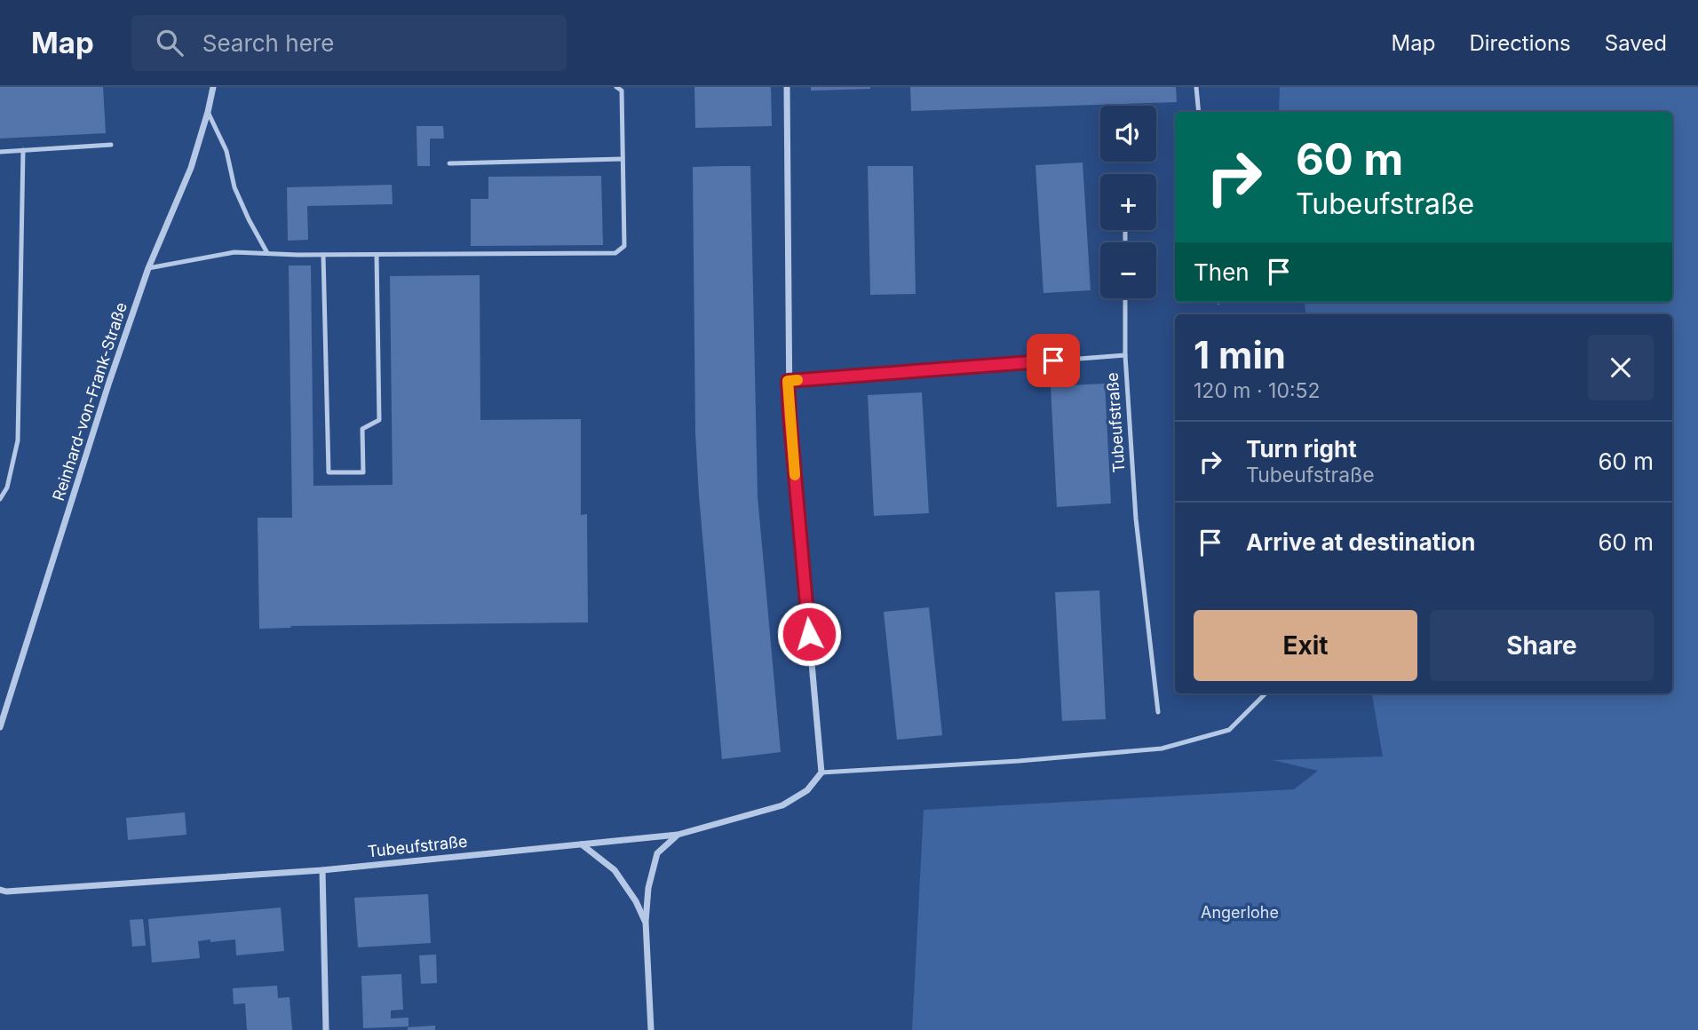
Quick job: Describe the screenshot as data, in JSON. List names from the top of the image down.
{
  "streets": {
    "street": ["Reinhard-von-Frank-Straße", "Tubeufstraße"]
  },
  "parks": ["Angerlohe"],
  "page": {
    "header": "Map",
    "search": "Search here",
    "nav": ["Map", "Directions", "Saved"],
    "map_buttons": ["+", "−"],
    "turn": ["60 m", "Tubeufstraße"],
    "then": "Then",
    "heading": ["1 min", "120 m · 10:52"],
    "list": [
      {
        "name": "Turn right",
        "note": "Tubeufstraße",
        "value": "60 m"
      },
      {
        "name": "Arrive at destination",
        "value": "60 m"
      }
    ],
    "buttons": ["Exit", "Share"]
  }
}
